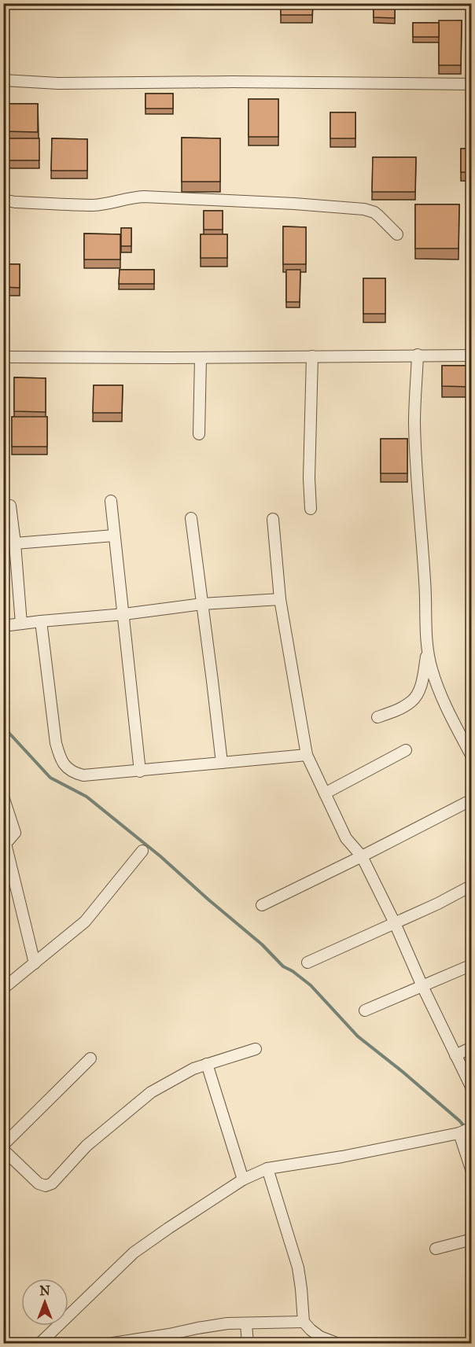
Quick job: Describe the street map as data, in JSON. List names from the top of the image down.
{
  "north": "top"
}
